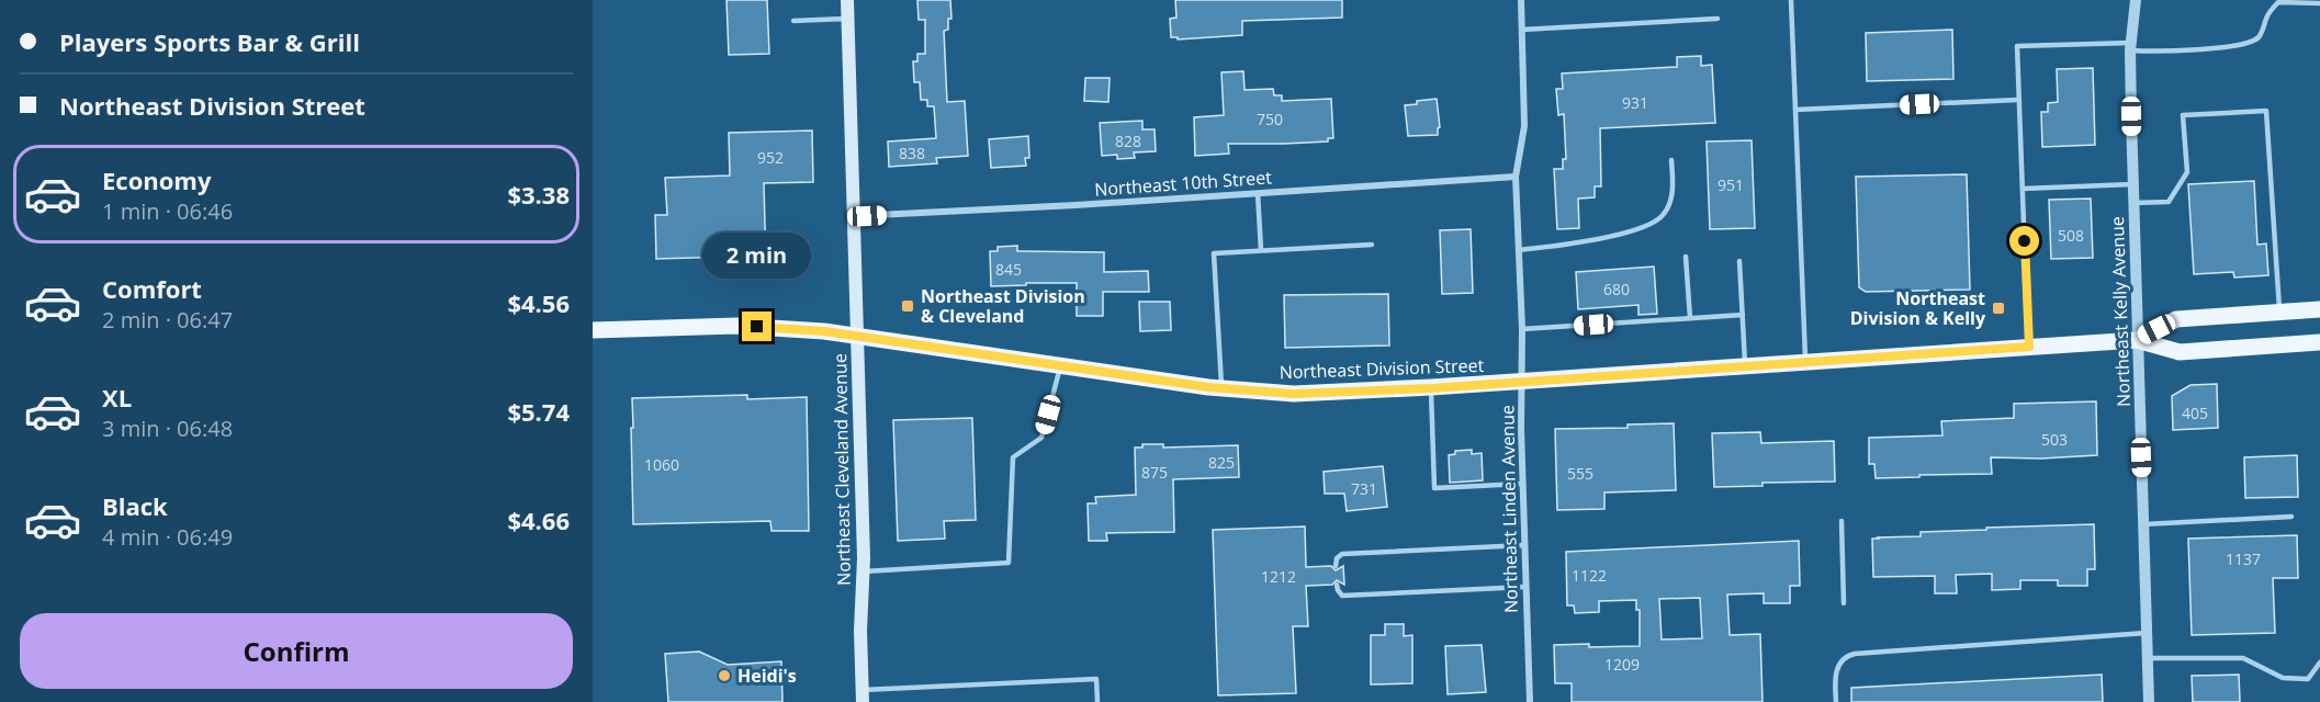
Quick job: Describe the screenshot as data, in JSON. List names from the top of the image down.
{
  "streets": {
    "main road": ["Northeast Division Street", "Northeast Cleveland Avenue"],
    "street": ["Northeast 10th Street", "Northeast Kelly Avenue", "Northeast Linden Avenue"]
  },
  "crossings": [
    ["Northeast 10th Street", "Northeast Cleveland Avenue"],
    ["Northeast 10th Street", "Northeast Linden Avenue"],
    ["Northeast Kelly Avenue", "Northeast Division Street"],
    ["Northeast Division Street", "Northeast Cleveland Avenue"],
    ["Northeast Division Street", "Northeast Linden Avenue"]
  ],
  "places": {
    "transit": ["Northeast Division & Cleveland", "Northeast Division & Kelly"],
    "other": ["Heidi's"]
  },
  "house_numbers": [
    "931",
    "750",
    "828",
    "838",
    "952",
    "951",
    "508",
    "845",
    "680",
    "405",
    "503",
    "825",
    "1060",
    "875",
    "555",
    "731",
    "1137",
    "1122",
    "1212",
    "1209"
  ],
  "page": {
    "banner": ["Players Sports Bar & Grill", "Northeast Division Street"],
    "list": [
      {
        "name": "Economy",
        "note": "1 min · 06:46",
        "value": "$3.38"
      },
      {
        "name": "Comfort",
        "note": "2 min · 06:47",
        "value": "$4.56"
      },
      {
        "name": "XL",
        "note": "3 min · 06:48",
        "value": "$5.74"
      },
      {
        "name": "Black",
        "note": "4 min · 06:49",
        "value": "$4.66"
      }
    ],
    "bubble": "2 min",
    "buttons": "Confirm"
  }
}
